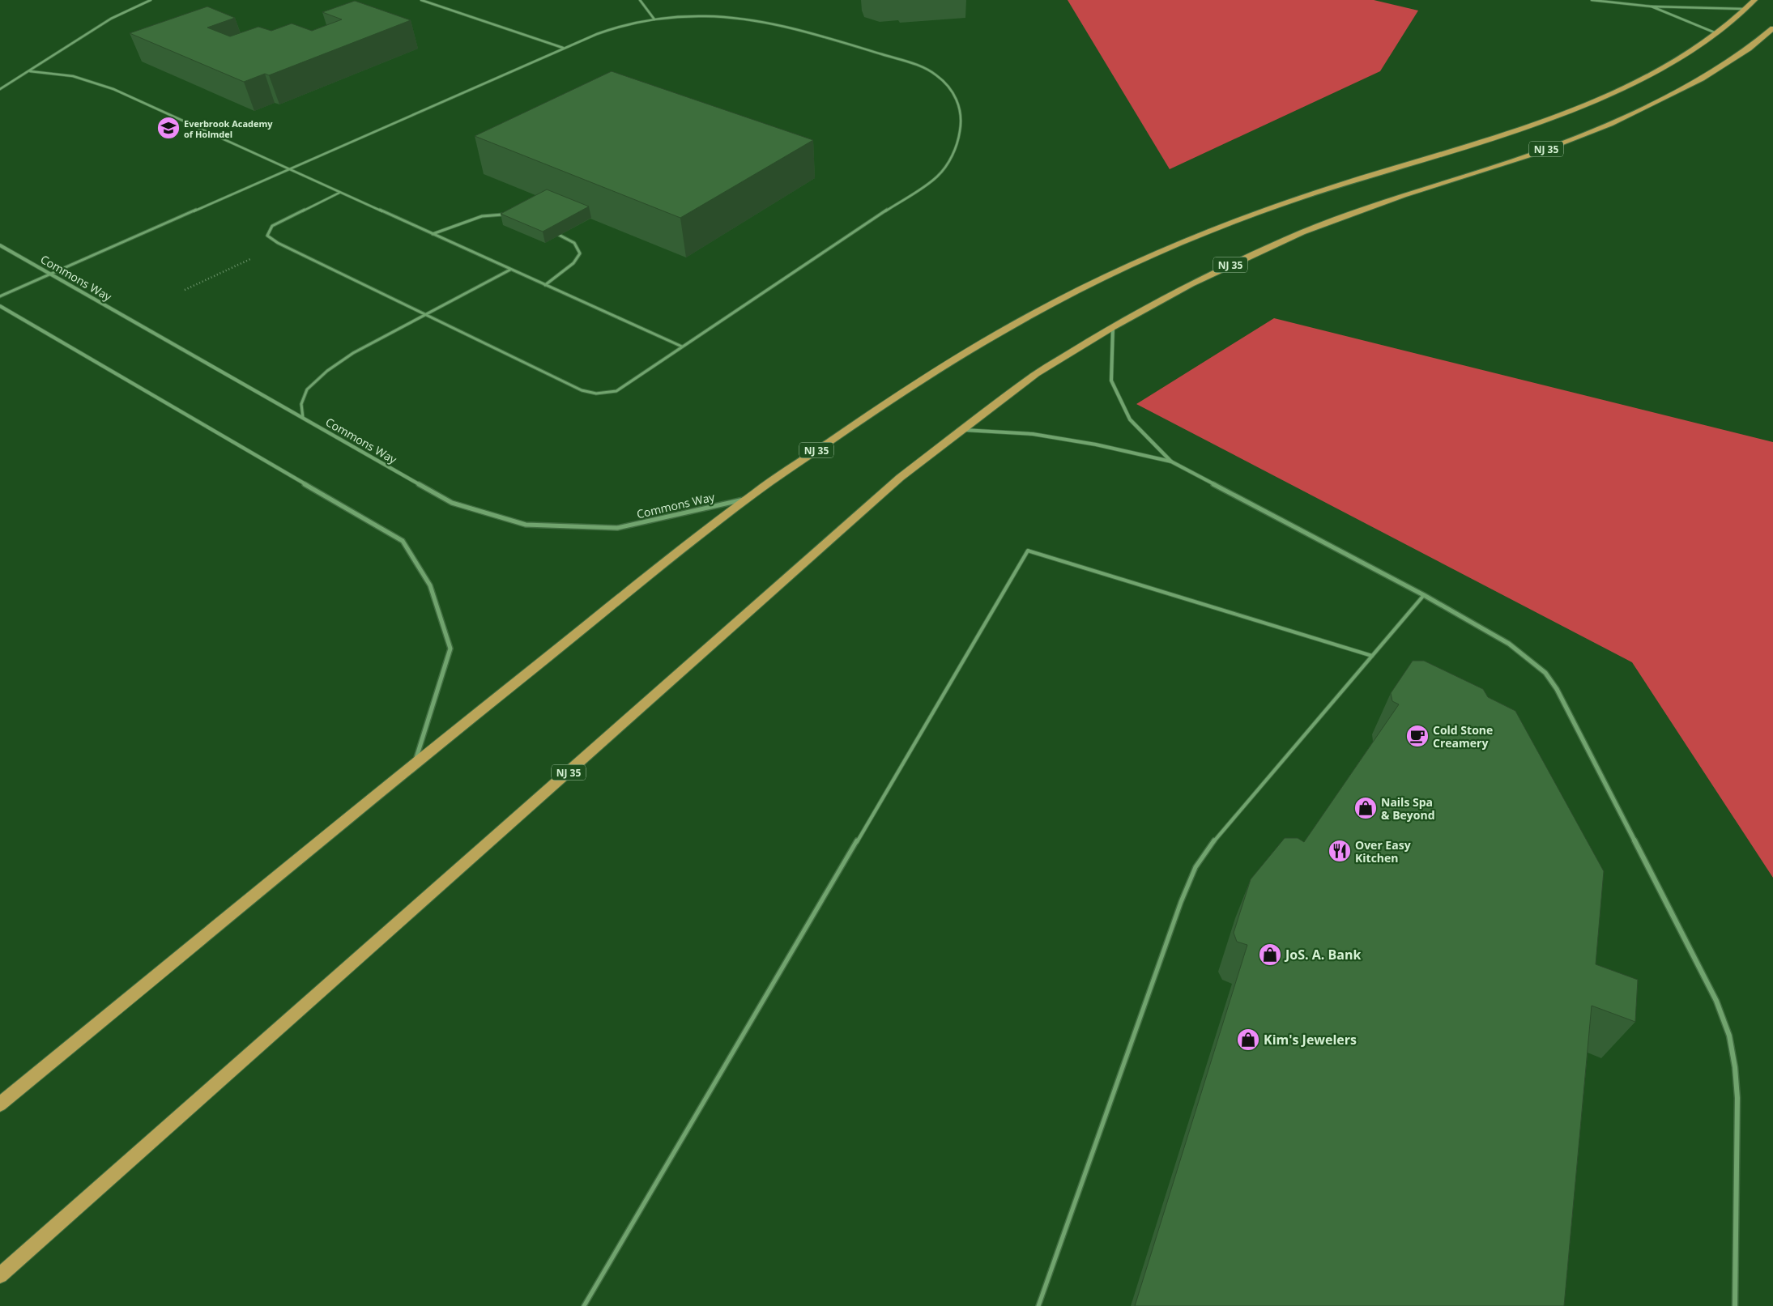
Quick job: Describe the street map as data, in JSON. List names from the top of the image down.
{
  "streets": {
    "highway": ["NJ 35"],
    "street": ["Commons Way"]
  },
  "crossings": [
    ["NJ 35", "Commons Way"]
  ],
  "places": {
    "school or university": ["Everbrook Academy of Holmdel"],
    "cafe": ["Cold Stone Creamery"],
    "shop": ["Nails Spa & Beyond", "JoS. A. Bank", "Kim's Jewelers"],
    "restaurant": ["Over Easy Kitchen"]
  }
}
